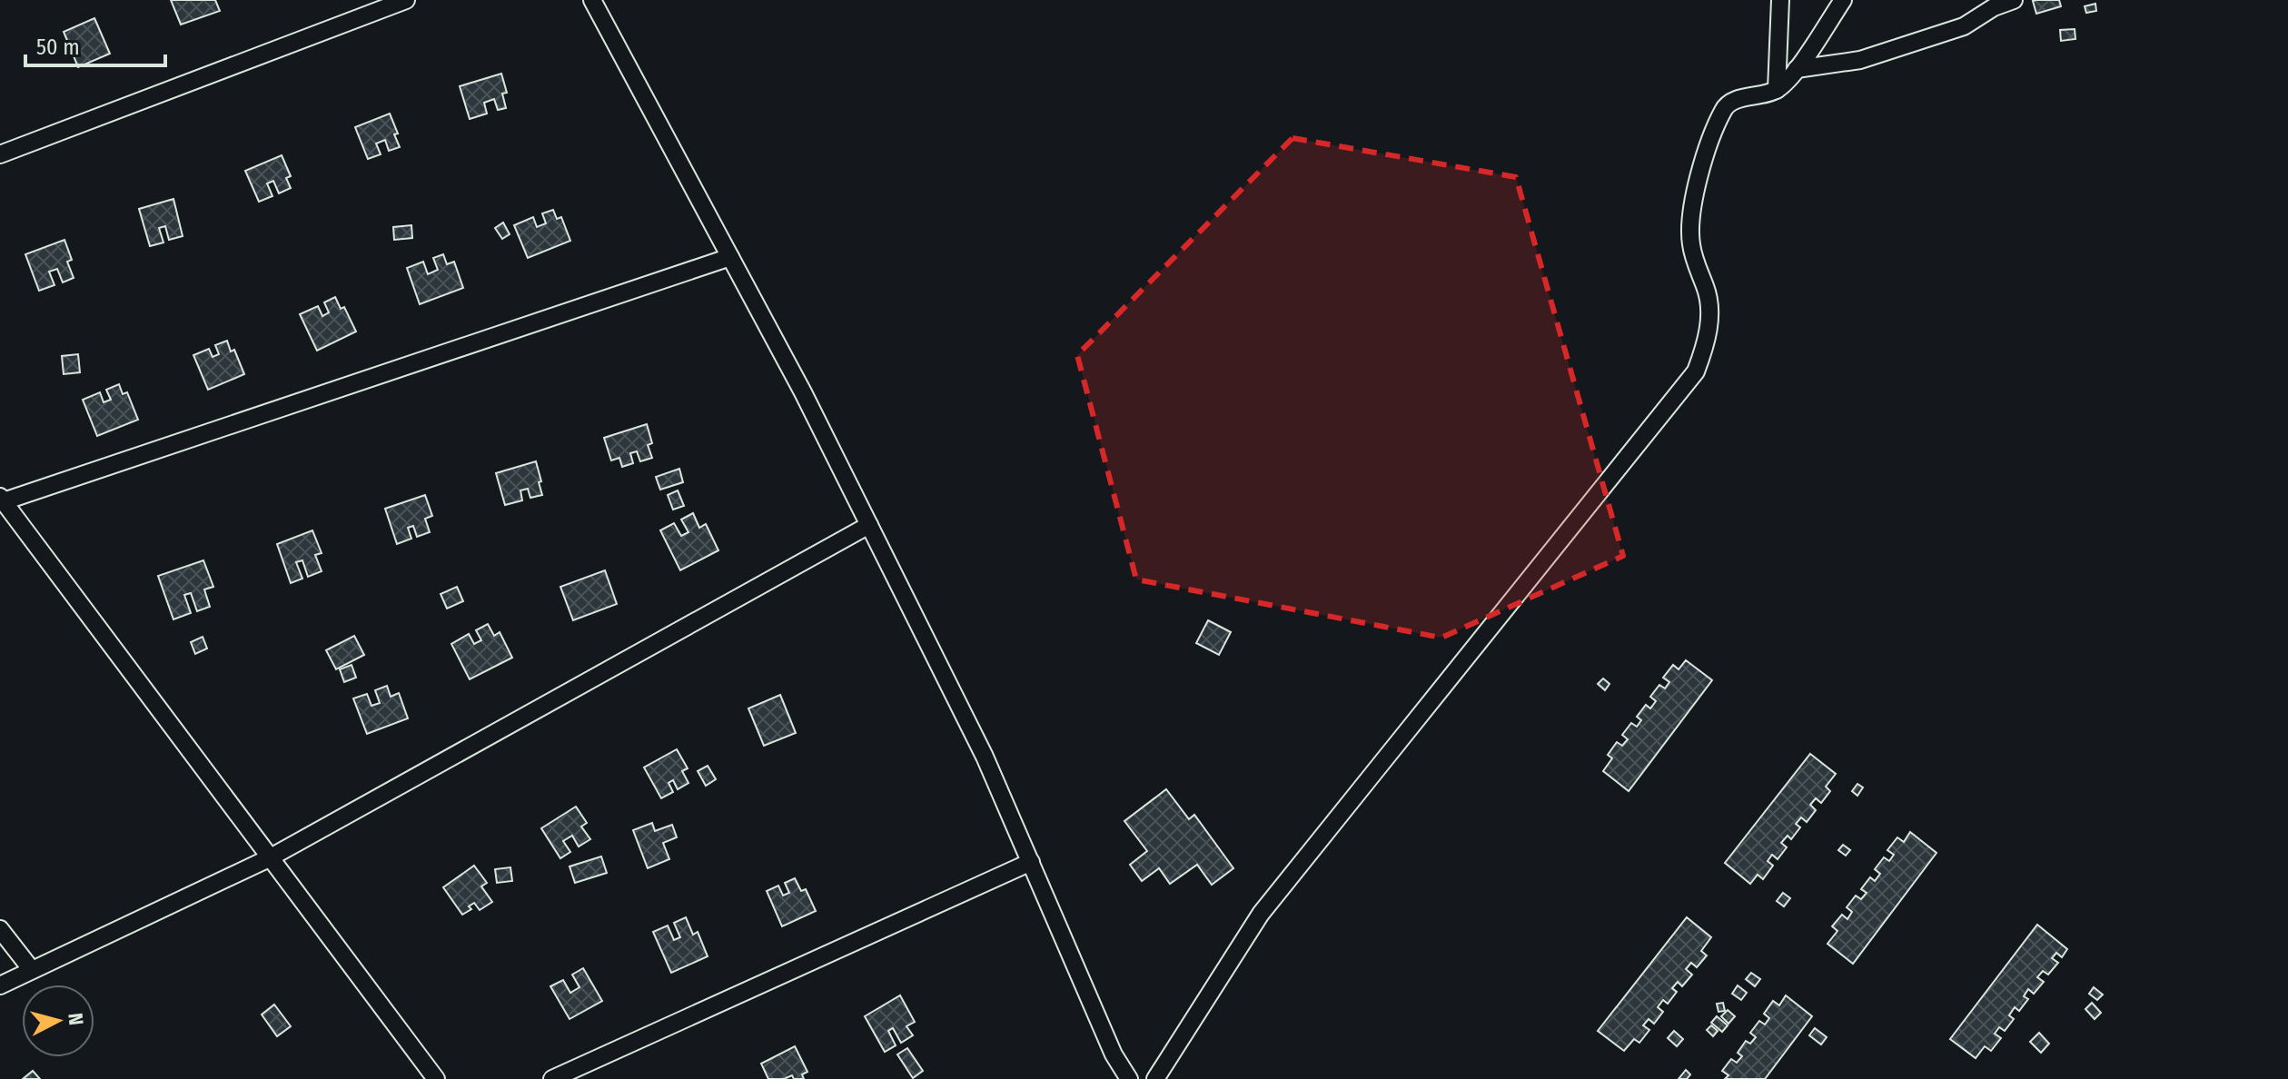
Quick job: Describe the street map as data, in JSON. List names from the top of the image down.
{
  "scale_bar": "50 m",
  "north": "right"
}
